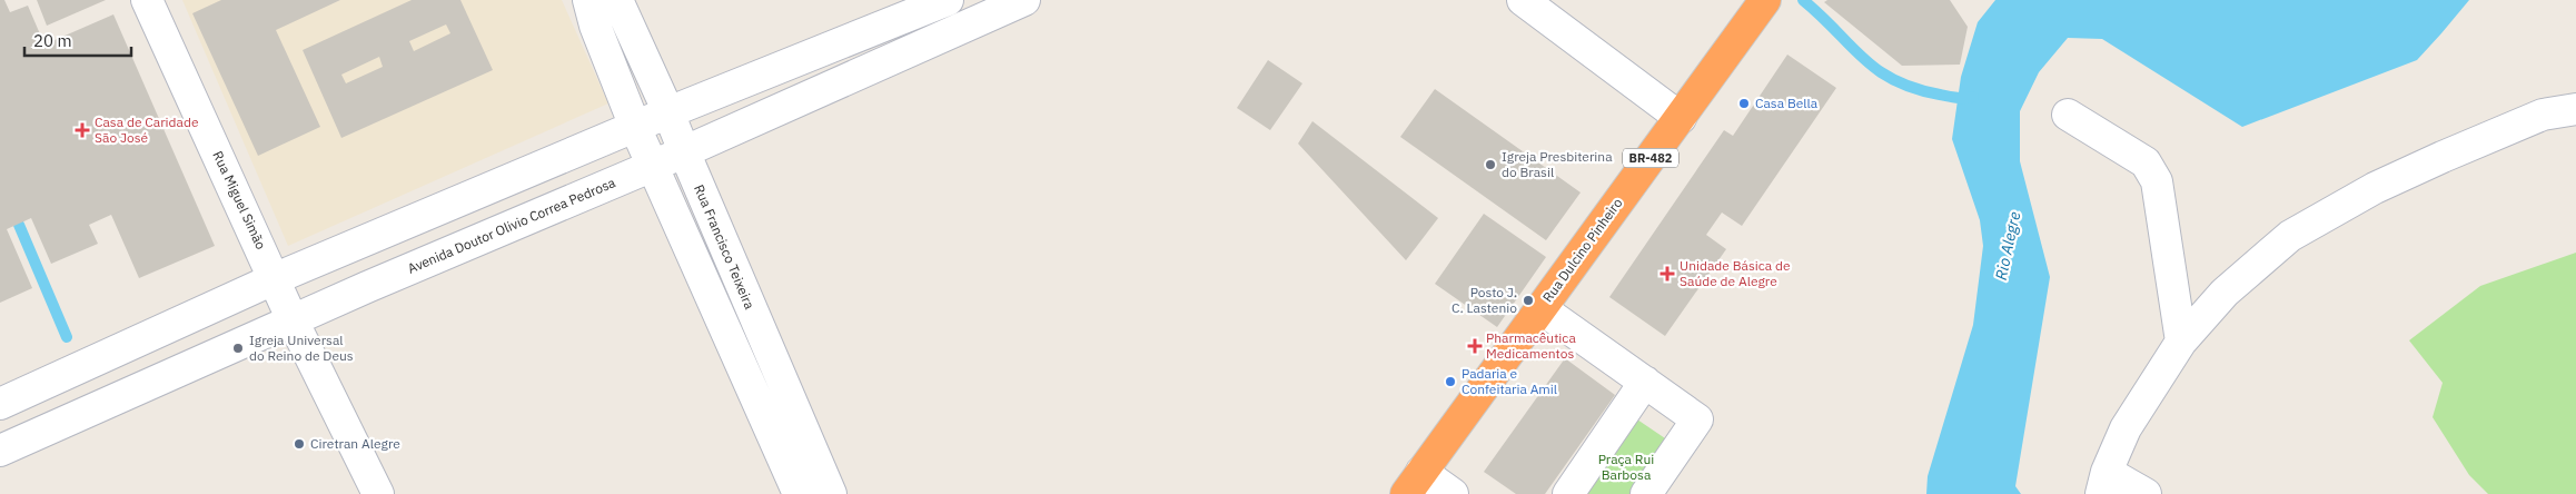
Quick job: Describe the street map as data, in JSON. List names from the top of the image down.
{
  "streets": {
    "highway": ["BR-482", "Rua Dulcino Pinheiro"],
    "street": ["Rua Miguel Simão", "Avenida Doutor Olivio Correa Pedrosa", "Rua Francisco Teixeira"]
  },
  "crossings": [
    ["Rua Miguel Simão", "Avenida Doutor Olivio Correa Pedrosa"],
    ["Avenida Doutor Olivio Correa Pedrosa", "Rua Francisco Teixeira"]
  ],
  "water": ["Rio Alegre"],
  "parks": ["Praça Rui Barbosa"],
  "places": {
    "other": [
      "Casa Bella",
      "Igreja Presbiterina do Brasil",
      "Posto J. C. Lastenio",
      "Igreja Universal do Reino de Deus",
      "Padaria e Confeitaria Amil",
      "Ciretran Alegre"
    ],
    "health": ["Casa de Caridade São José", "Unidade Básica de Saúde de Alegre", "Pharmacêutica Medicamentos"]
  },
  "scale_bar": "20 m"
}
